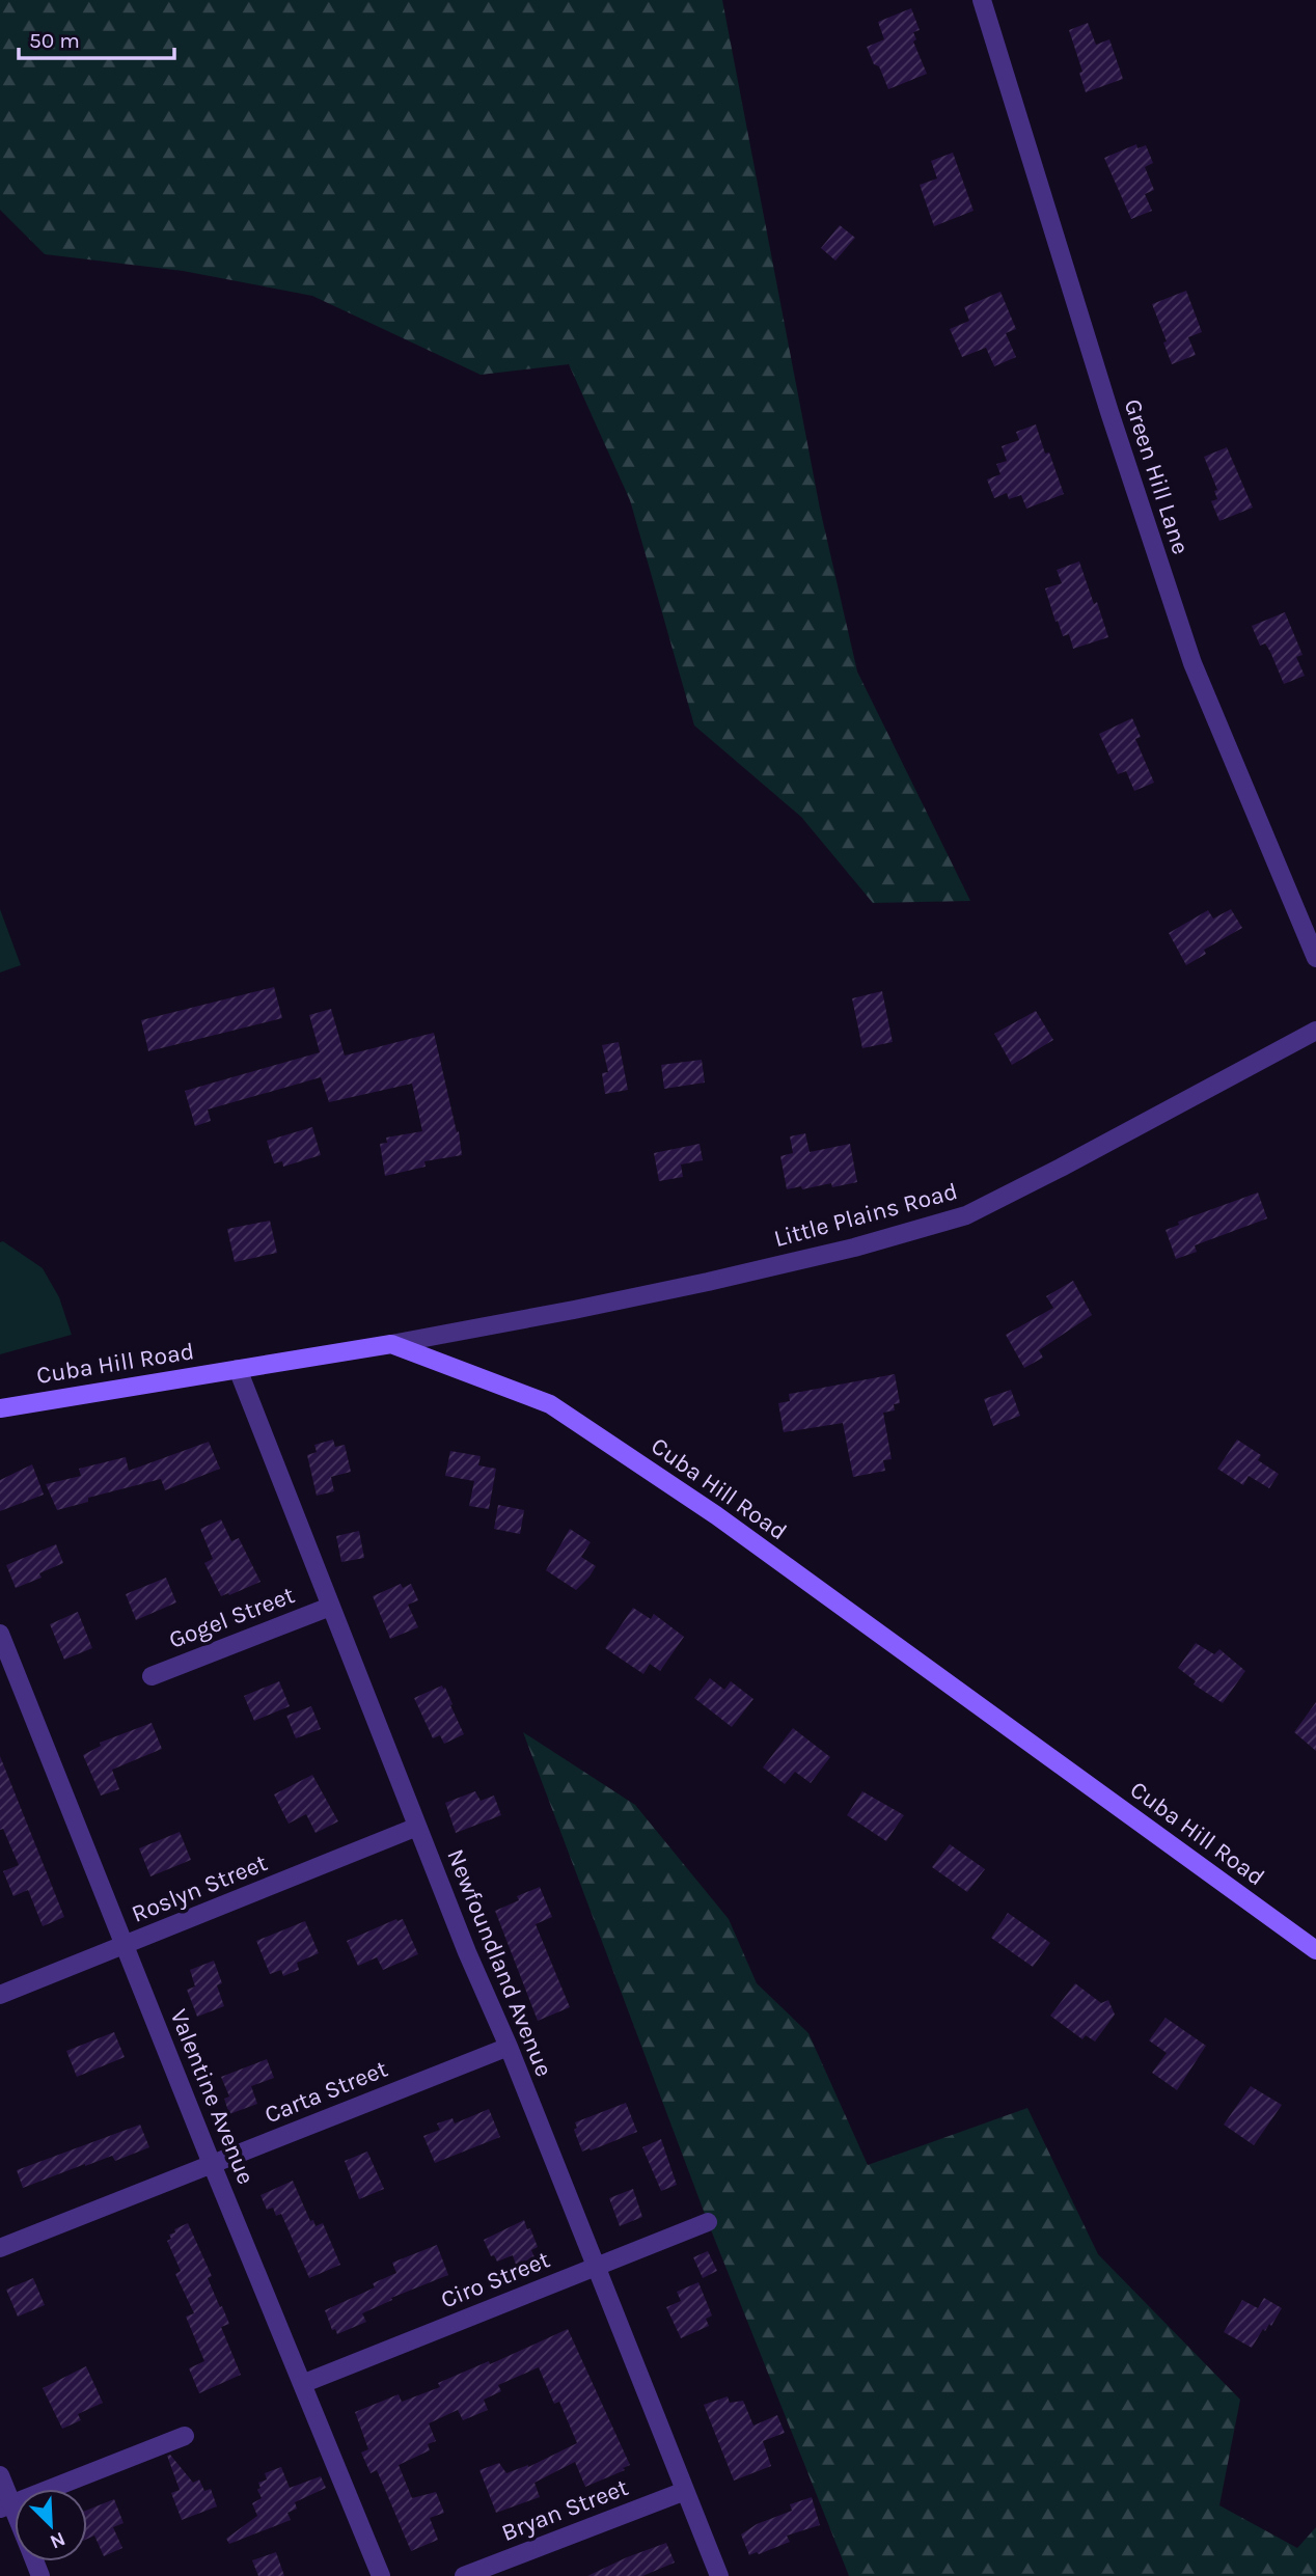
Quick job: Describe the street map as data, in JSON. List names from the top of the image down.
{
  "streets": {
    "main road": ["Cuba Hill Road"],
    "street": [
      "Green Hill Lane",
      "Little Plains Road",
      "Gogel Street",
      "Roslyn Street",
      "Newfoundland Avenue",
      "Carta Street",
      "Valentine Avenue",
      "Ciro Street",
      "Bryan Street"
    ]
  },
  "crossings": [
    ["Little Plains Road", "Cuba Hill Road"],
    ["Cuba Hill Road", "Newfoundland Avenue"],
    ["Gogel Street", "Newfoundland Avenue"],
    ["Roslyn Street", "Newfoundland Avenue"],
    ["Roslyn Street", "Valentine Avenue"],
    ["Newfoundland Avenue", "Carta Street"],
    ["Newfoundland Avenue", "Ciro Street"],
    ["Newfoundland Avenue", "Bryan Street"],
    ["Carta Street", "Valentine Avenue"],
    ["Valentine Avenue", "Ciro Street"]
  ],
  "scale_bar": "50 m",
  "north": "bottom right"
}
